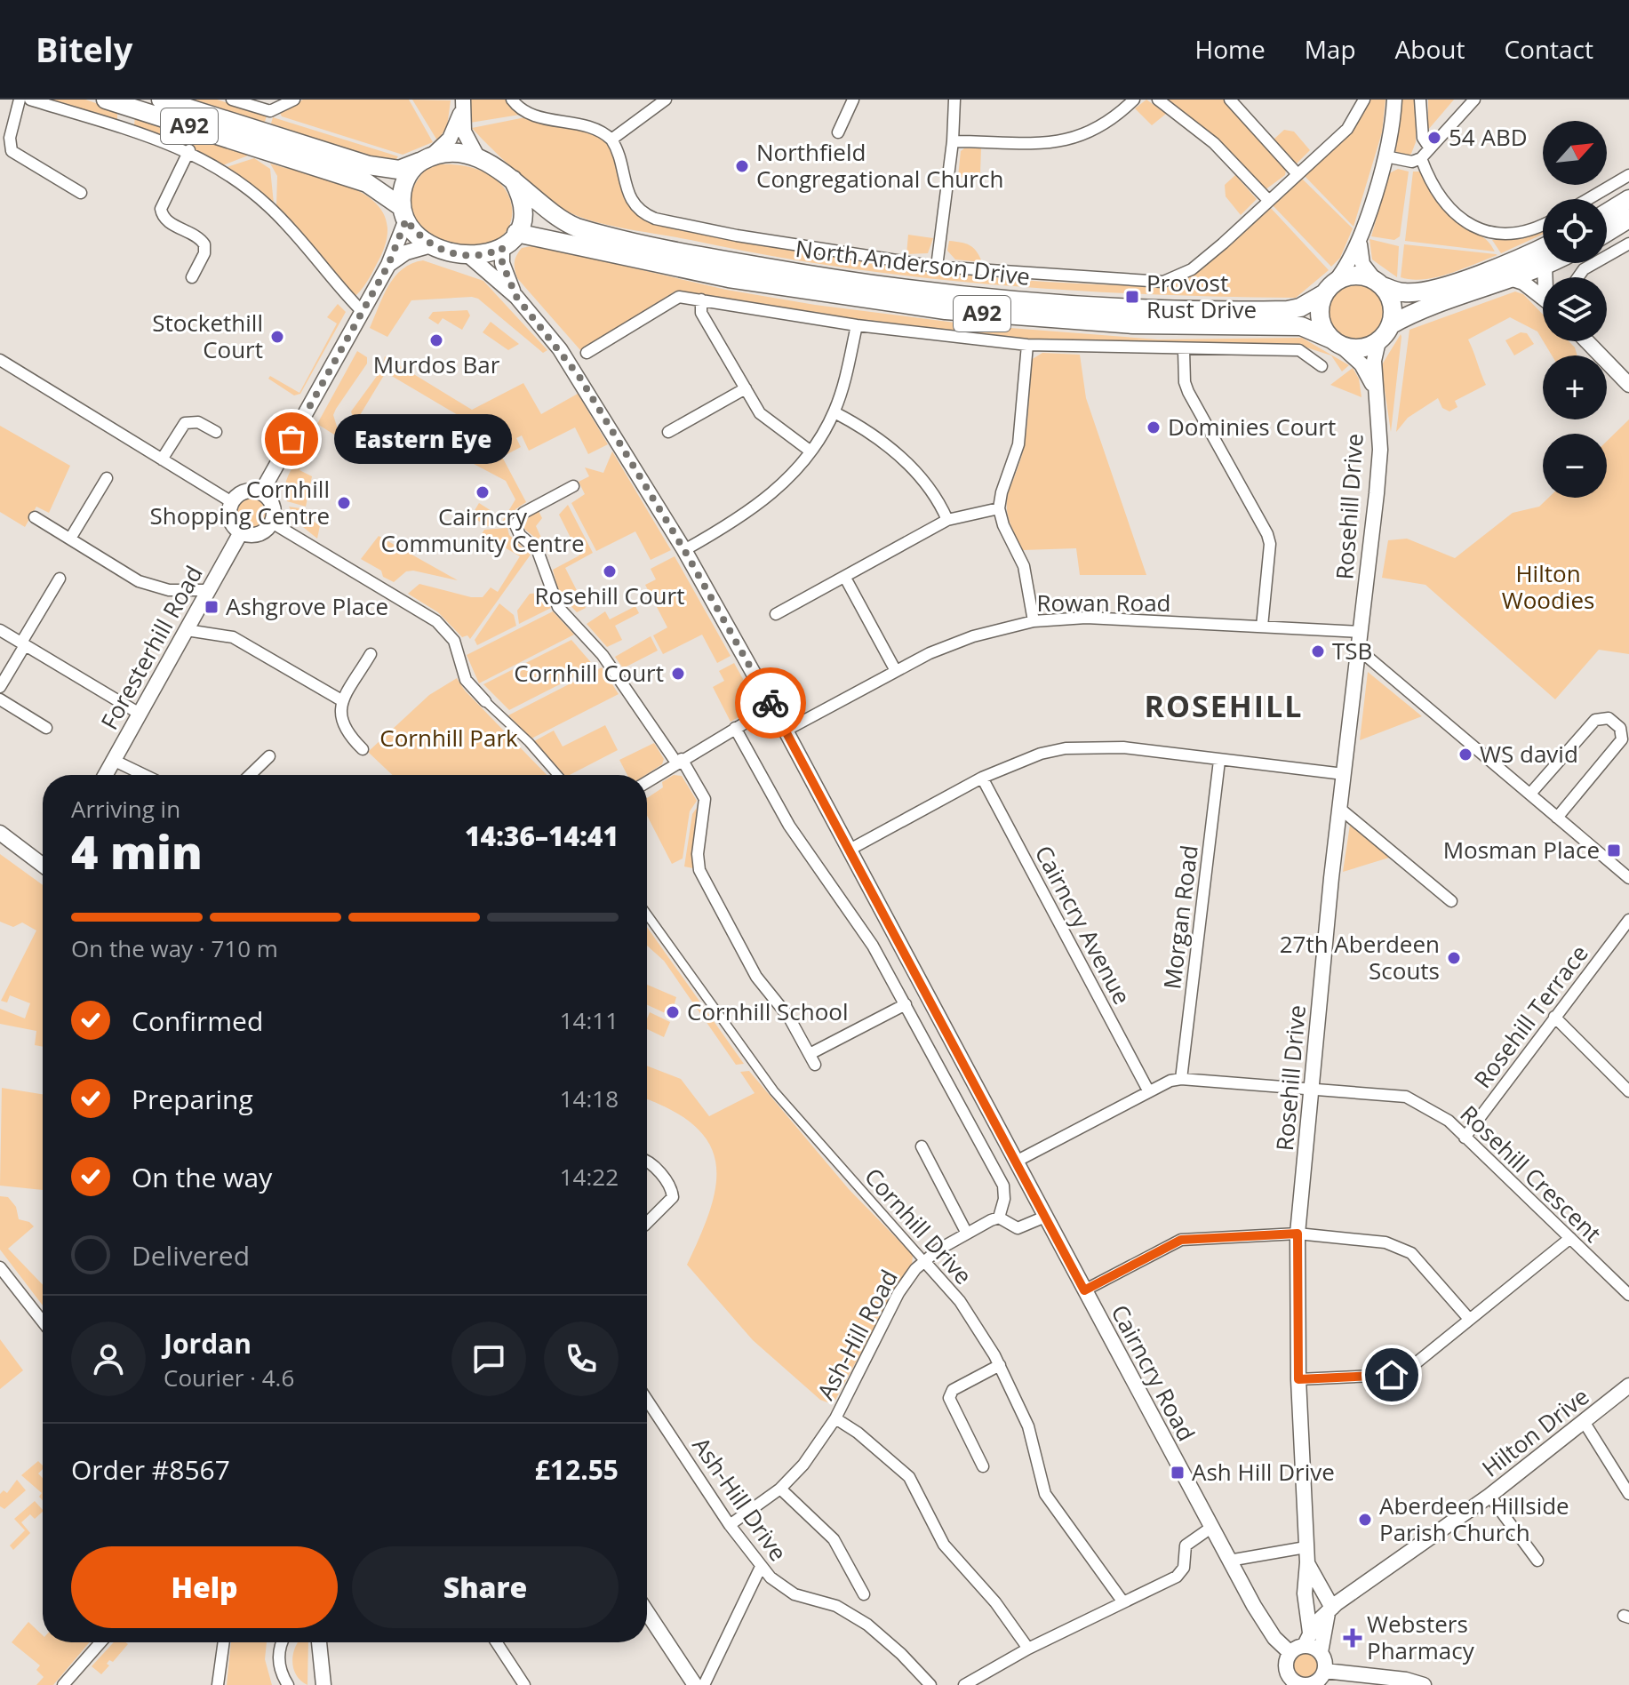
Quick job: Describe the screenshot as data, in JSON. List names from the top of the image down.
{
  "streets": {
    "main road": ["A92", "North Anderson Drive"],
    "street": [
      "Rosehill Drive",
      "Rowan Road",
      "Foresterhill Road",
      "Morgan Road",
      "Cairncry Avenue",
      "Rosehill Terrace",
      "Rosehill Crescent",
      "Cornhill Drive",
      "Ash-Hill Road",
      "Cairncry Road",
      "Hilton Drive",
      "Ash-Hill Drive"
    ]
  },
  "crossings": [
    ["A92", "North Anderson Drive"],
    ["A92", "Rosehill Drive"],
    ["A92", "Cairncry Road"],
    ["North Anderson Drive", "Rosehill Drive"],
    ["North Anderson Drive", "Cairncry Road"],
    ["Rosehill Drive", "Rowan Road"],
    ["Rosehill Drive", "Rosehill Crescent"],
    ["Rosehill Drive", "Cairncry Road"],
    ["Rosehill Drive", "Hilton Drive"],
    ["Rowan Road", "Cairncry Road"],
    ["Morgan Road", "Rosehill Crescent"],
    ["Rosehill Terrace", "Rosehill Crescent"],
    ["Cornhill Drive", "Ash-Hill Road"],
    ["Ash-Hill Road", "Ash-Hill Drive"],
    ["Cairncry Road", "Hilton Drive"]
  ],
  "districts": ["ROSEHILL"],
  "parks": ["Hilton Woodies", "Cornhill Park"],
  "places": {
    "other": [
      "54 ABD",
      "Northfield Congregational Church",
      "Stockethill Court",
      "Murdos Bar",
      "Dominies Court",
      "Eastern Eye",
      "Cairncry Community Centre",
      "Cornhill Shopping Centre",
      "Rosehill Court",
      "TSB",
      "Cornhill Court",
      "WS david",
      "27th Aberdeen Scouts",
      "Cornhill School",
      "Aberdeen Hillside Parish Church"
    ],
    "transit": [
      "Provost Rust Drive",
      "Ashgrove Place",
      "Mosman Place",
      "Ash Hill Drive"
    ],
    "health": ["Websters Pharmacy"]
  },
  "north": "top right",
  "page": {
    "header": "Bitely",
    "nav": [
      "Home",
      "Map",
      "About",
      "Contact"
    ],
    "map_buttons": ["+", "−"],
    "bubble": "Eastern Eye",
    "heading": ["4 min", "Arriving in", "14:36–14:41"],
    "panel": [
      "Jordan",
      "Courier · 4.6",
      "Order #8567",
      "£12.55"
    ],
    "bar": "On the way · 710 m",
    "list": [
      ["Confirmed", "14:11"],
      ["Preparing", "14:18"],
      ["On the way", "14:22"],
      "Delivered"
    ],
    "buttons": ["Help", "Share"]
  }
}
